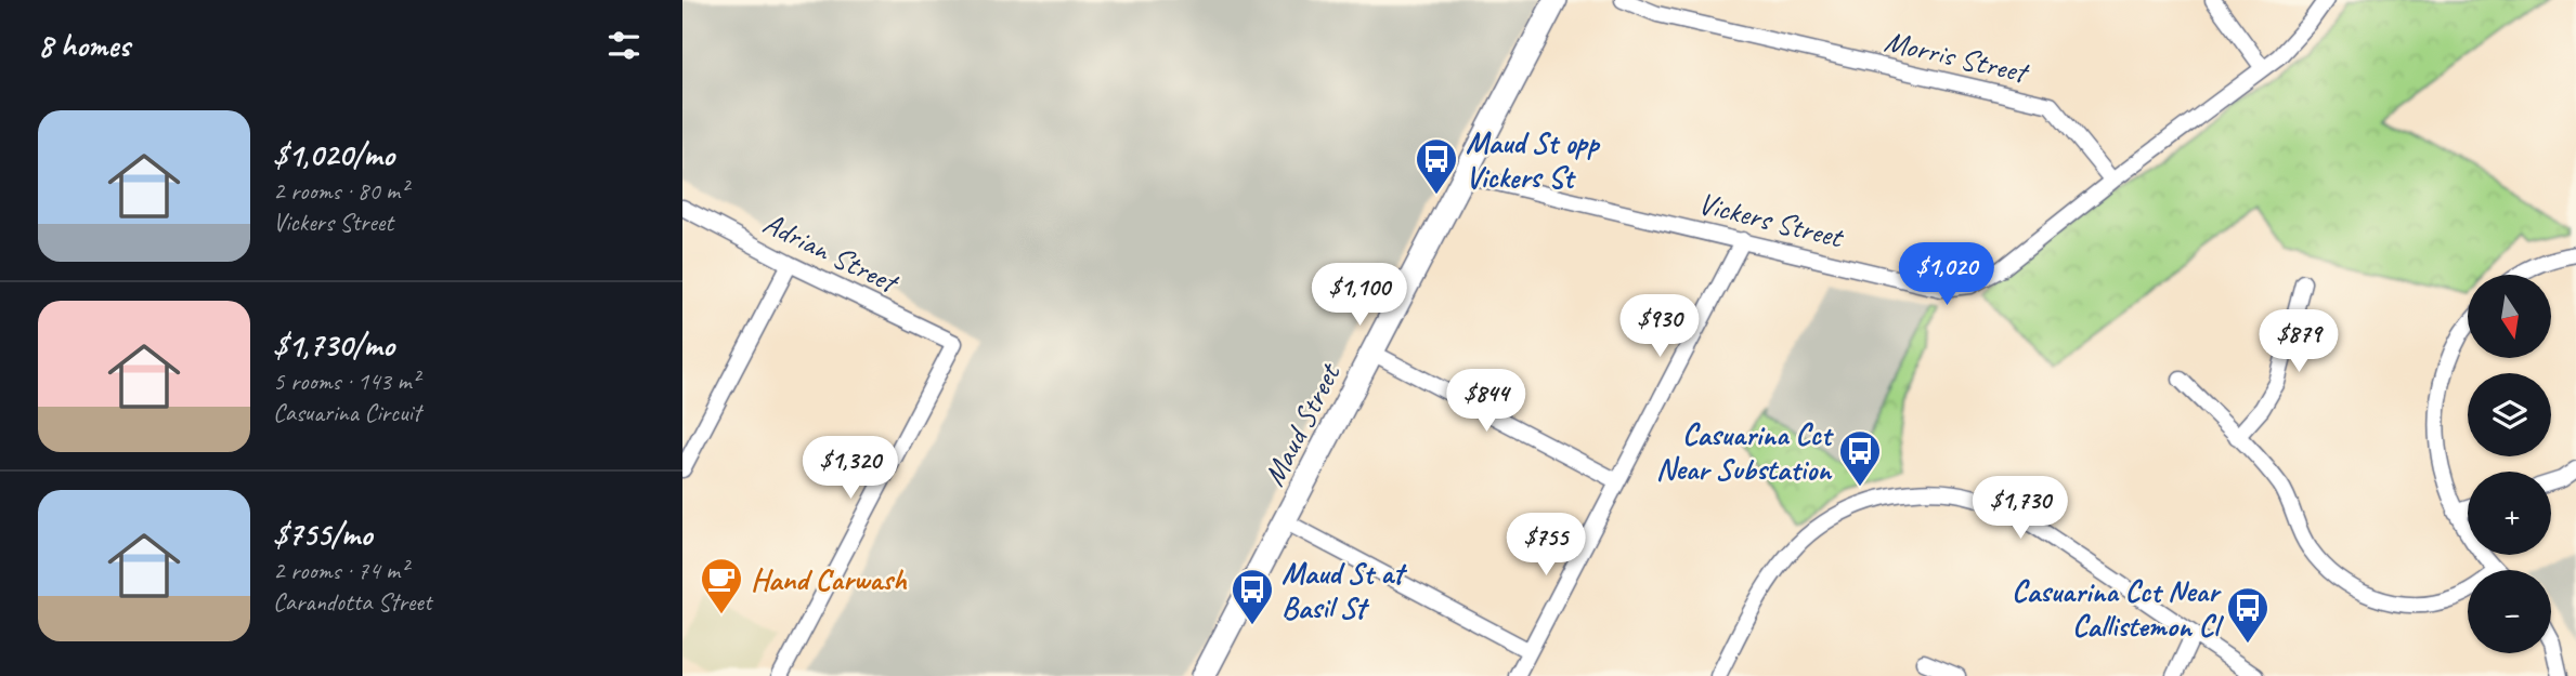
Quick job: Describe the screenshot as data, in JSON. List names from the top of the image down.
{
  "streets": {
    "main road": ["Maud Street"],
    "street": ["Morris Street", "Vickers Street", "Adrian Street"]
  },
  "crossings": [
    ["Morris Street", "Vickers Street"],
    ["Vickers Street", "Maud Street"]
  ],
  "places": {
    "bus stop": [
      "Maud St opp Vickers St",
      "Casuarina Cct Near Substation",
      "Maud St at Basil St",
      "Casuarina Cct Near Callistemon Cl"
    ],
    "cafe": ["Hand Carwash"]
  },
  "north": "bottom",
  "page": {
    "heading": "8 homes",
    "list": [
      {
        "name": "$1,020/mo",
        "note": "2 rooms · 80 m² · Vickers Street"
      },
      {
        "name": "$1,730/mo",
        "note": "5 rooms · 143 m² · Casuarina Circuit"
      },
      {
        "name": "$755/mo",
        "note": "2 rooms · 74 m² · Carandotta Street"
      }
    ],
    "price": [
      "$1,020",
      "$1,100",
      "$930",
      "$879",
      "$844",
      "$1,320",
      "$1,730",
      "$755"
    ],
    "map_buttons": ["+", "−"]
  }
}
